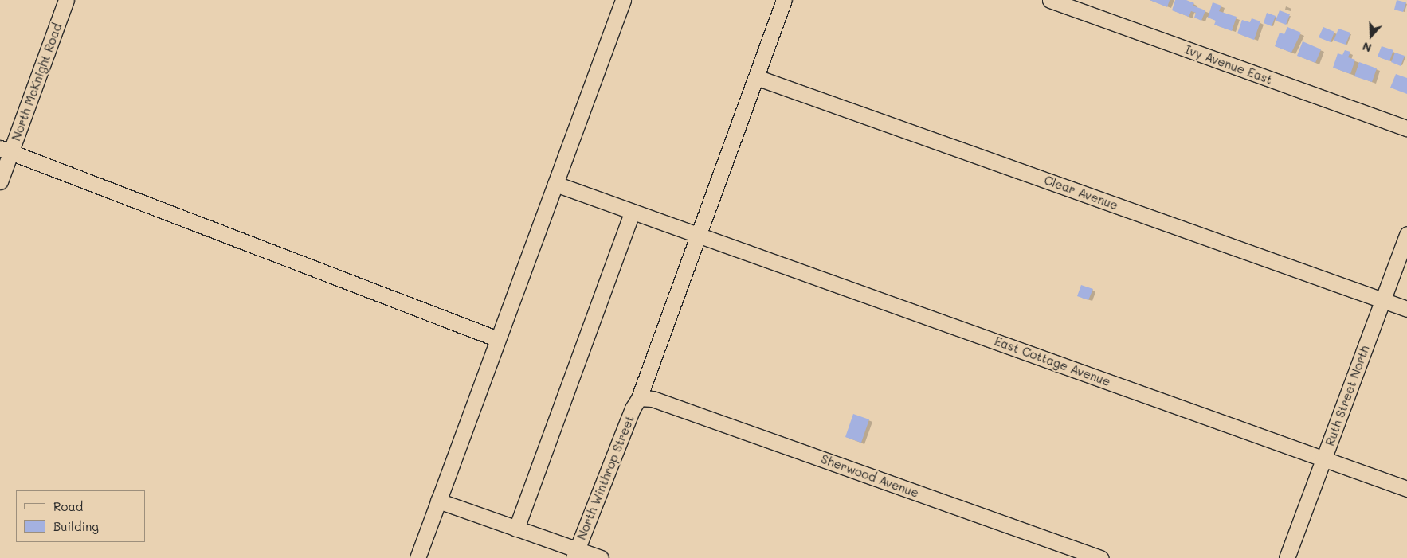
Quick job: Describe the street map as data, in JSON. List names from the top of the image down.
{
  "streets": {
    "street": [
      "Ivy Avenue East",
      "North McKnight Road",
      "Clear Avenue",
      "East Cottage Avenue",
      "Ruth Street North",
      "Sherwood Avenue",
      "North Winthrop Street"
    ]
  },
  "crossings": [
    ["Clear Avenue", "Ruth Street North"],
    ["Clear Avenue", "North Winthrop Street"],
    ["East Cottage Avenue", "Ruth Street North"],
    ["East Cottage Avenue", "North Winthrop Street"],
    ["Sherwood Avenue", "North Winthrop Street"]
  ],
  "legend": ["Road", "Building"],
  "north": "bottom"
}
